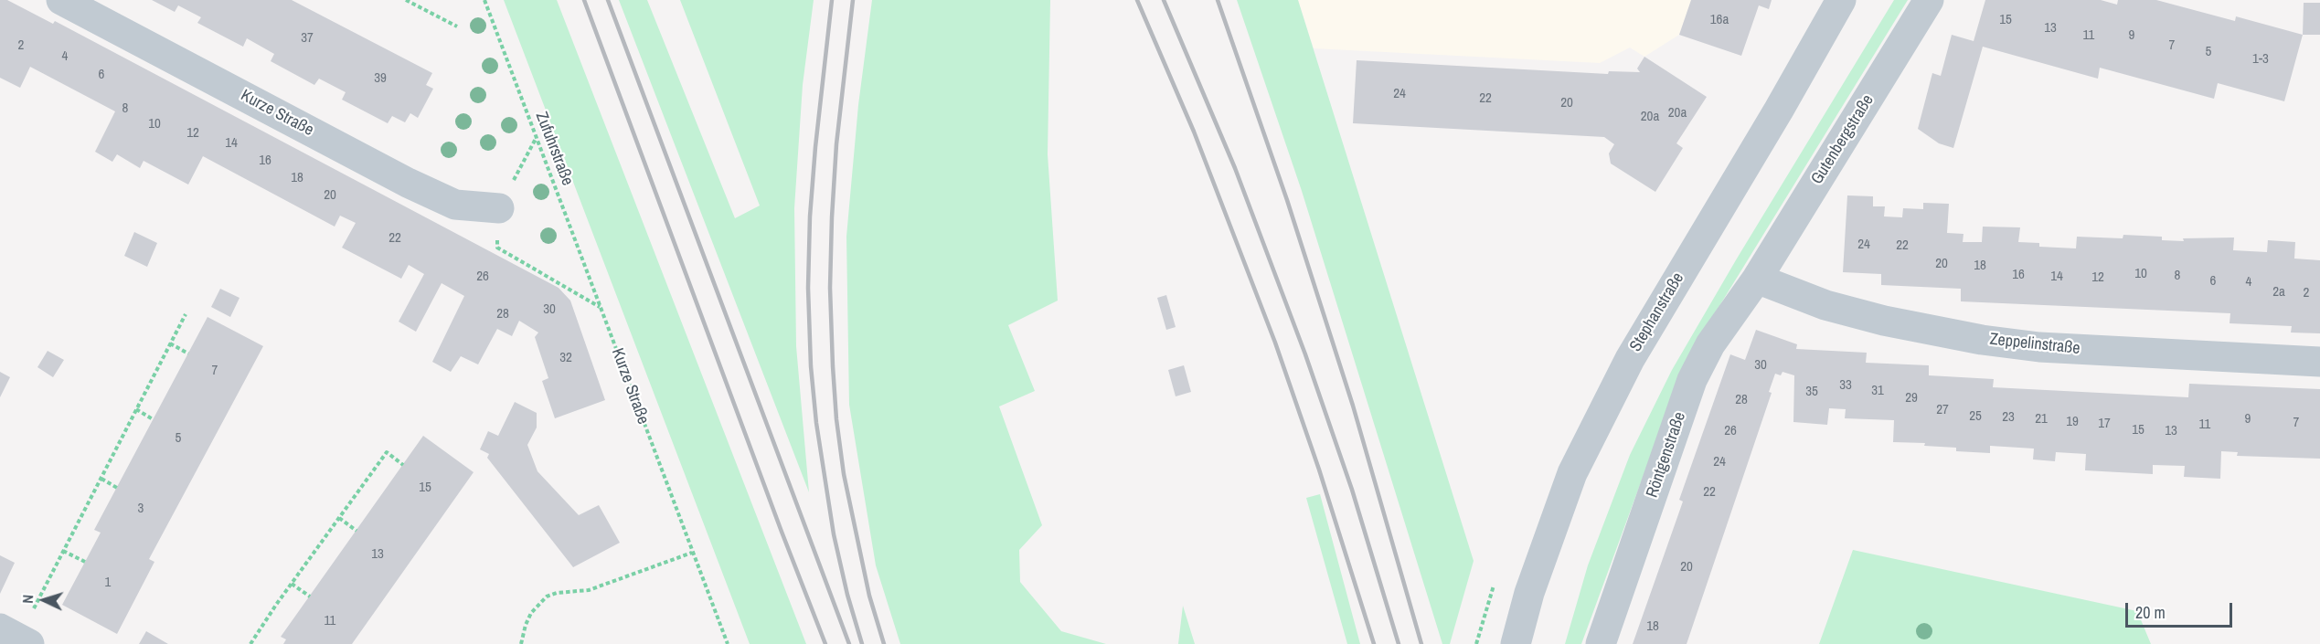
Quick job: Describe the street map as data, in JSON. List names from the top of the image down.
{
  "streets": {
    "street": [
      "Kurze Straße",
      "Gutenbergstraße",
      "Stephanstraße",
      "Zeppelinstraße",
      "Röntgenstraße"
    ],
    "path": ["Zufuhrstraße"]
  },
  "crossings": [
    ["Kurze Straße", "Zufuhrstraße"],
    ["Gutenbergstraße", "Zeppelinstraße"],
    ["Gutenbergstraße", "Röntgenstraße"],
    ["Zeppelinstraße", "Röntgenstraße"]
  ],
  "house_numbers": [
    "16a",
    "15",
    "13",
    "11",
    "9",
    "37",
    "2",
    "7",
    "5",
    "4",
    "1-3",
    "6",
    "39",
    "24",
    "22",
    "20",
    "8",
    "20a",
    "20a",
    "10",
    "12",
    "14",
    "16",
    "18",
    "20",
    "22",
    "24",
    "22",
    "20",
    "18",
    "10",
    "16",
    "8",
    "26",
    "14",
    "12",
    "6",
    "4",
    "2a",
    "2",
    "30",
    "28",
    "32",
    "30",
    "7",
    "33",
    "31",
    "35",
    "29",
    "28",
    "27",
    "25",
    "23",
    "21",
    "9",
    "19",
    "7",
    "17",
    "11",
    "15",
    "26",
    "13",
    "5",
    "24",
    "15",
    "22",
    "3",
    "13",
    "20",
    "1",
    "11",
    "18"
  ],
  "scale_bar": "20 m",
  "north": "left"
}
